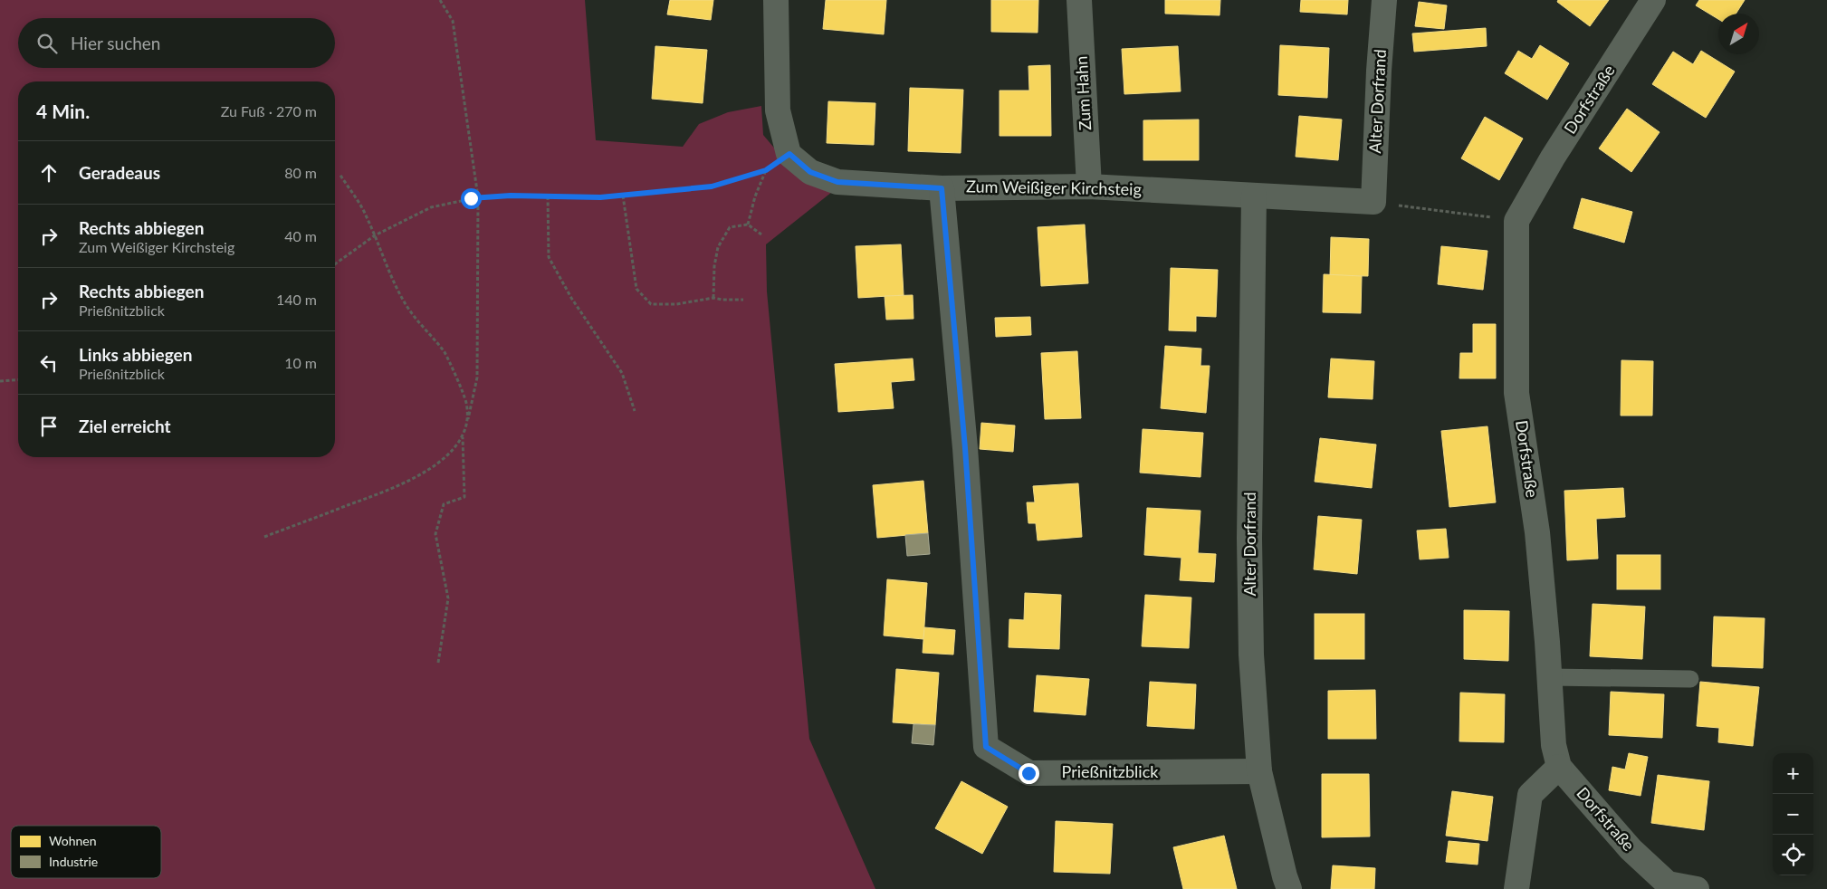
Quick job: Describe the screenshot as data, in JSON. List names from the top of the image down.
{
  "streets": {
    "street": [
      "Zum Hahn",
      "Dorfstraße",
      "Alter Dorfrand",
      "Zum Weißiger Kirchsteig",
      "Prießnitzblick"
    ]
  },
  "crossings": [
    ["Zum Hahn", "Zum Weißiger Kirchsteig"],
    ["Alter Dorfrand", "Zum Weißiger Kirchsteig"],
    ["Alter Dorfrand", "Prießnitzblick"],
    ["Zum Weißiger Kirchsteig", "Prießnitzblick"]
  ],
  "legend": ["Wohnen", "Industrie"],
  "north": "top right",
  "page": {
    "search": "Hier suchen",
    "heading": ["4 Min.", "Zu Fuß · 270 m"],
    "list": [
      ["Geradeaus", "80 m"],
      ["Rechts abbiegen", "Zum Weißiger Kirchsteig", "40 m"],
      ["Rechts abbiegen", "Prießnitzblick", "140 m"],
      ["Links abbiegen", "Prießnitzblick", "10 m"],
      "Ziel erreicht"
    ],
    "map_buttons": ["+", "−"]
  }
}
